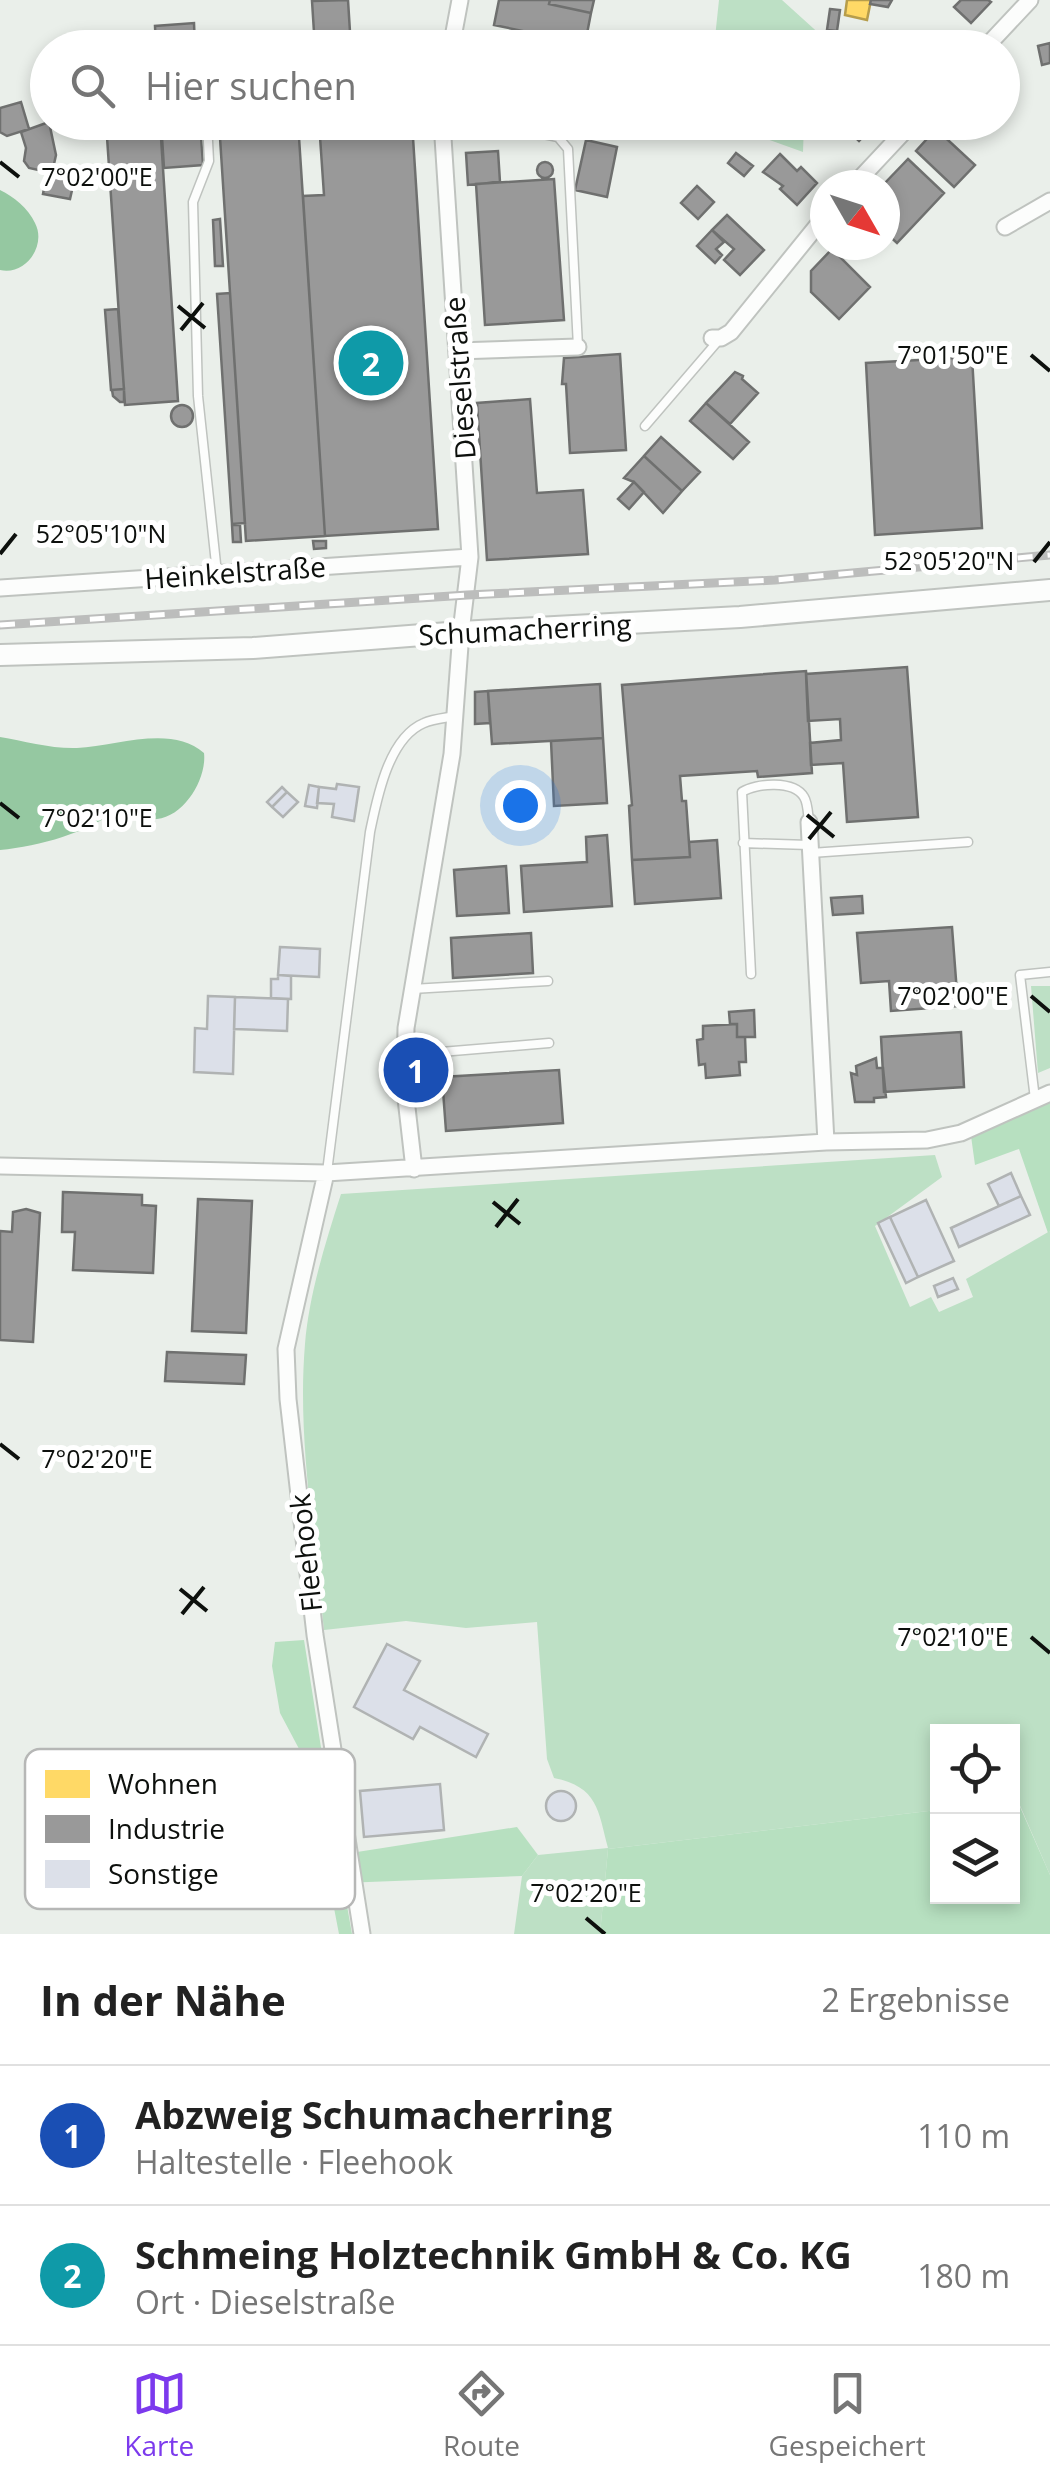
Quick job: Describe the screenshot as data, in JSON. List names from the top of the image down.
{
  "streets": {
    "main road": ["Schumacherring"],
    "street": ["Dieselstraße", "Heinkelstraße", "Fleehook"]
  },
  "crossings": [
    ["Dieselstraße", "Heinkelstraße"],
    ["Dieselstraße", "Schumacherring"]
  ],
  "legend": ["Wohnen", "Industrie", "Sonstige"],
  "north": "bottom right",
  "page": {
    "search": "Hier suchen",
    "pins": ["2", "1"],
    "heading": ["In der Nähe", "2 Ergebnisse"],
    "list": [
      {
        "mark": "1",
        "name": "Abzweig Schumacherring",
        "note": "Haltestelle · Fleehook",
        "value": "110 m"
      },
      {
        "mark": "2",
        "name": "Schmeing Holztechnik GmbH & Co. KG",
        "note": "Ort · Dieselstraße",
        "value": "180 m"
      }
    ],
    "nav": ["Karte", "Route", "Gespeichert"]
  },
  "coordinates": [
    "7°02'00\"E",
    "7°01'50\"E",
    "52°05'10\"N",
    "52°05'20\"N",
    "7°02'10\"E",
    "7°02'20\"E"
  ]
}
